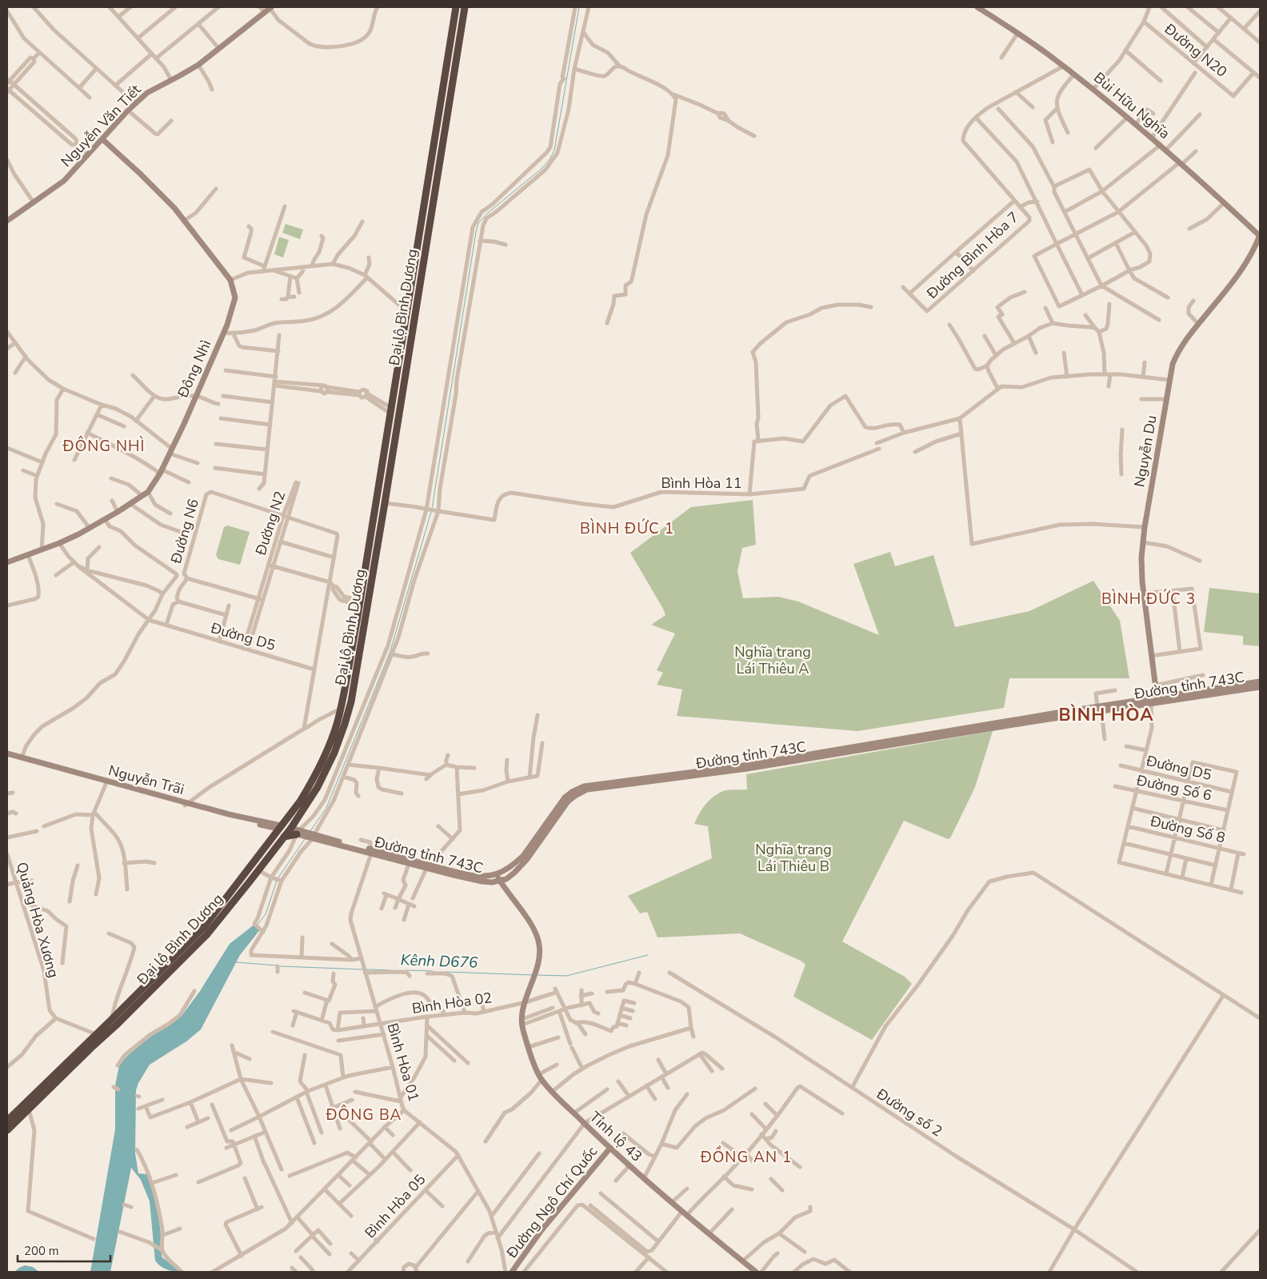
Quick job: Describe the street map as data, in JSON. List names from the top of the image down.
{
  "streets": {
    "highway": ["Đại lộ Bình Dương"],
    "main road": [
      "Bùi Hữu Nghĩa",
      "Nguyễn Văn Tiết",
      "Đông Nhì",
      "Nguyễn Du",
      "Đường tỉnh 743C",
      "Nguyễn Trãi",
      "Tỉnh lộ 43",
      "Đường Ngô Chí Quốc"
    ],
    "street": [
      "Đường N20",
      "Đường Bình Hòa 7",
      "Bình Hòa 11",
      "Đường N2",
      "Đường N6",
      "Đường D5",
      "Đường Số 6",
      "Đường Số 8",
      "Quảng Hòa Xương",
      "Bình Hòa 02",
      "Bình Hòa 01",
      "Đường số 2",
      "Bình Hòa 05"
    ]
  },
  "crossings": [
    ["Bùi Hữu Nghĩa", "Đường Bình Hòa 7"],
    ["Bùi Hữu Nghĩa", "Nguyễn Du"],
    ["Nguyễn Văn Tiết", "Đông Nhì"],
    ["Đại lộ Bình Dương", "Nguyễn Trãi"],
    ["Nguyễn Du", "Đường tỉnh 743C"],
    ["Đường N2", "Đường N6"],
    ["Đường N2", "Đường D5"],
    ["Đường tỉnh 743C", "Bình Hòa 01"],
    ["Đường tỉnh 743C", "Tỉnh lộ 43"],
    ["Bình Hòa 02", "Bình Hòa 01"],
    ["Bình Hòa 02", "Tỉnh lộ 43"],
    ["Bình Hòa 01", "Bình Hòa 05"],
    ["Tỉnh lộ 43", "Đường Ngô Chí Quốc"]
  ],
  "districts": [
    "ĐÔNG NHÌ",
    "BÌNH ĐỨC 1",
    "BÌNH ĐỨC 3",
    "BÌNH HÒA",
    "ĐÔNG BA",
    "ĐỒNG AN 1"
  ],
  "water": ["Kênh D676"],
  "parks": ["Nghĩa trang Lái Thiêu A", "Nghĩa trang Lái Thiêu B"],
  "scale_bar": "200 m"
}
